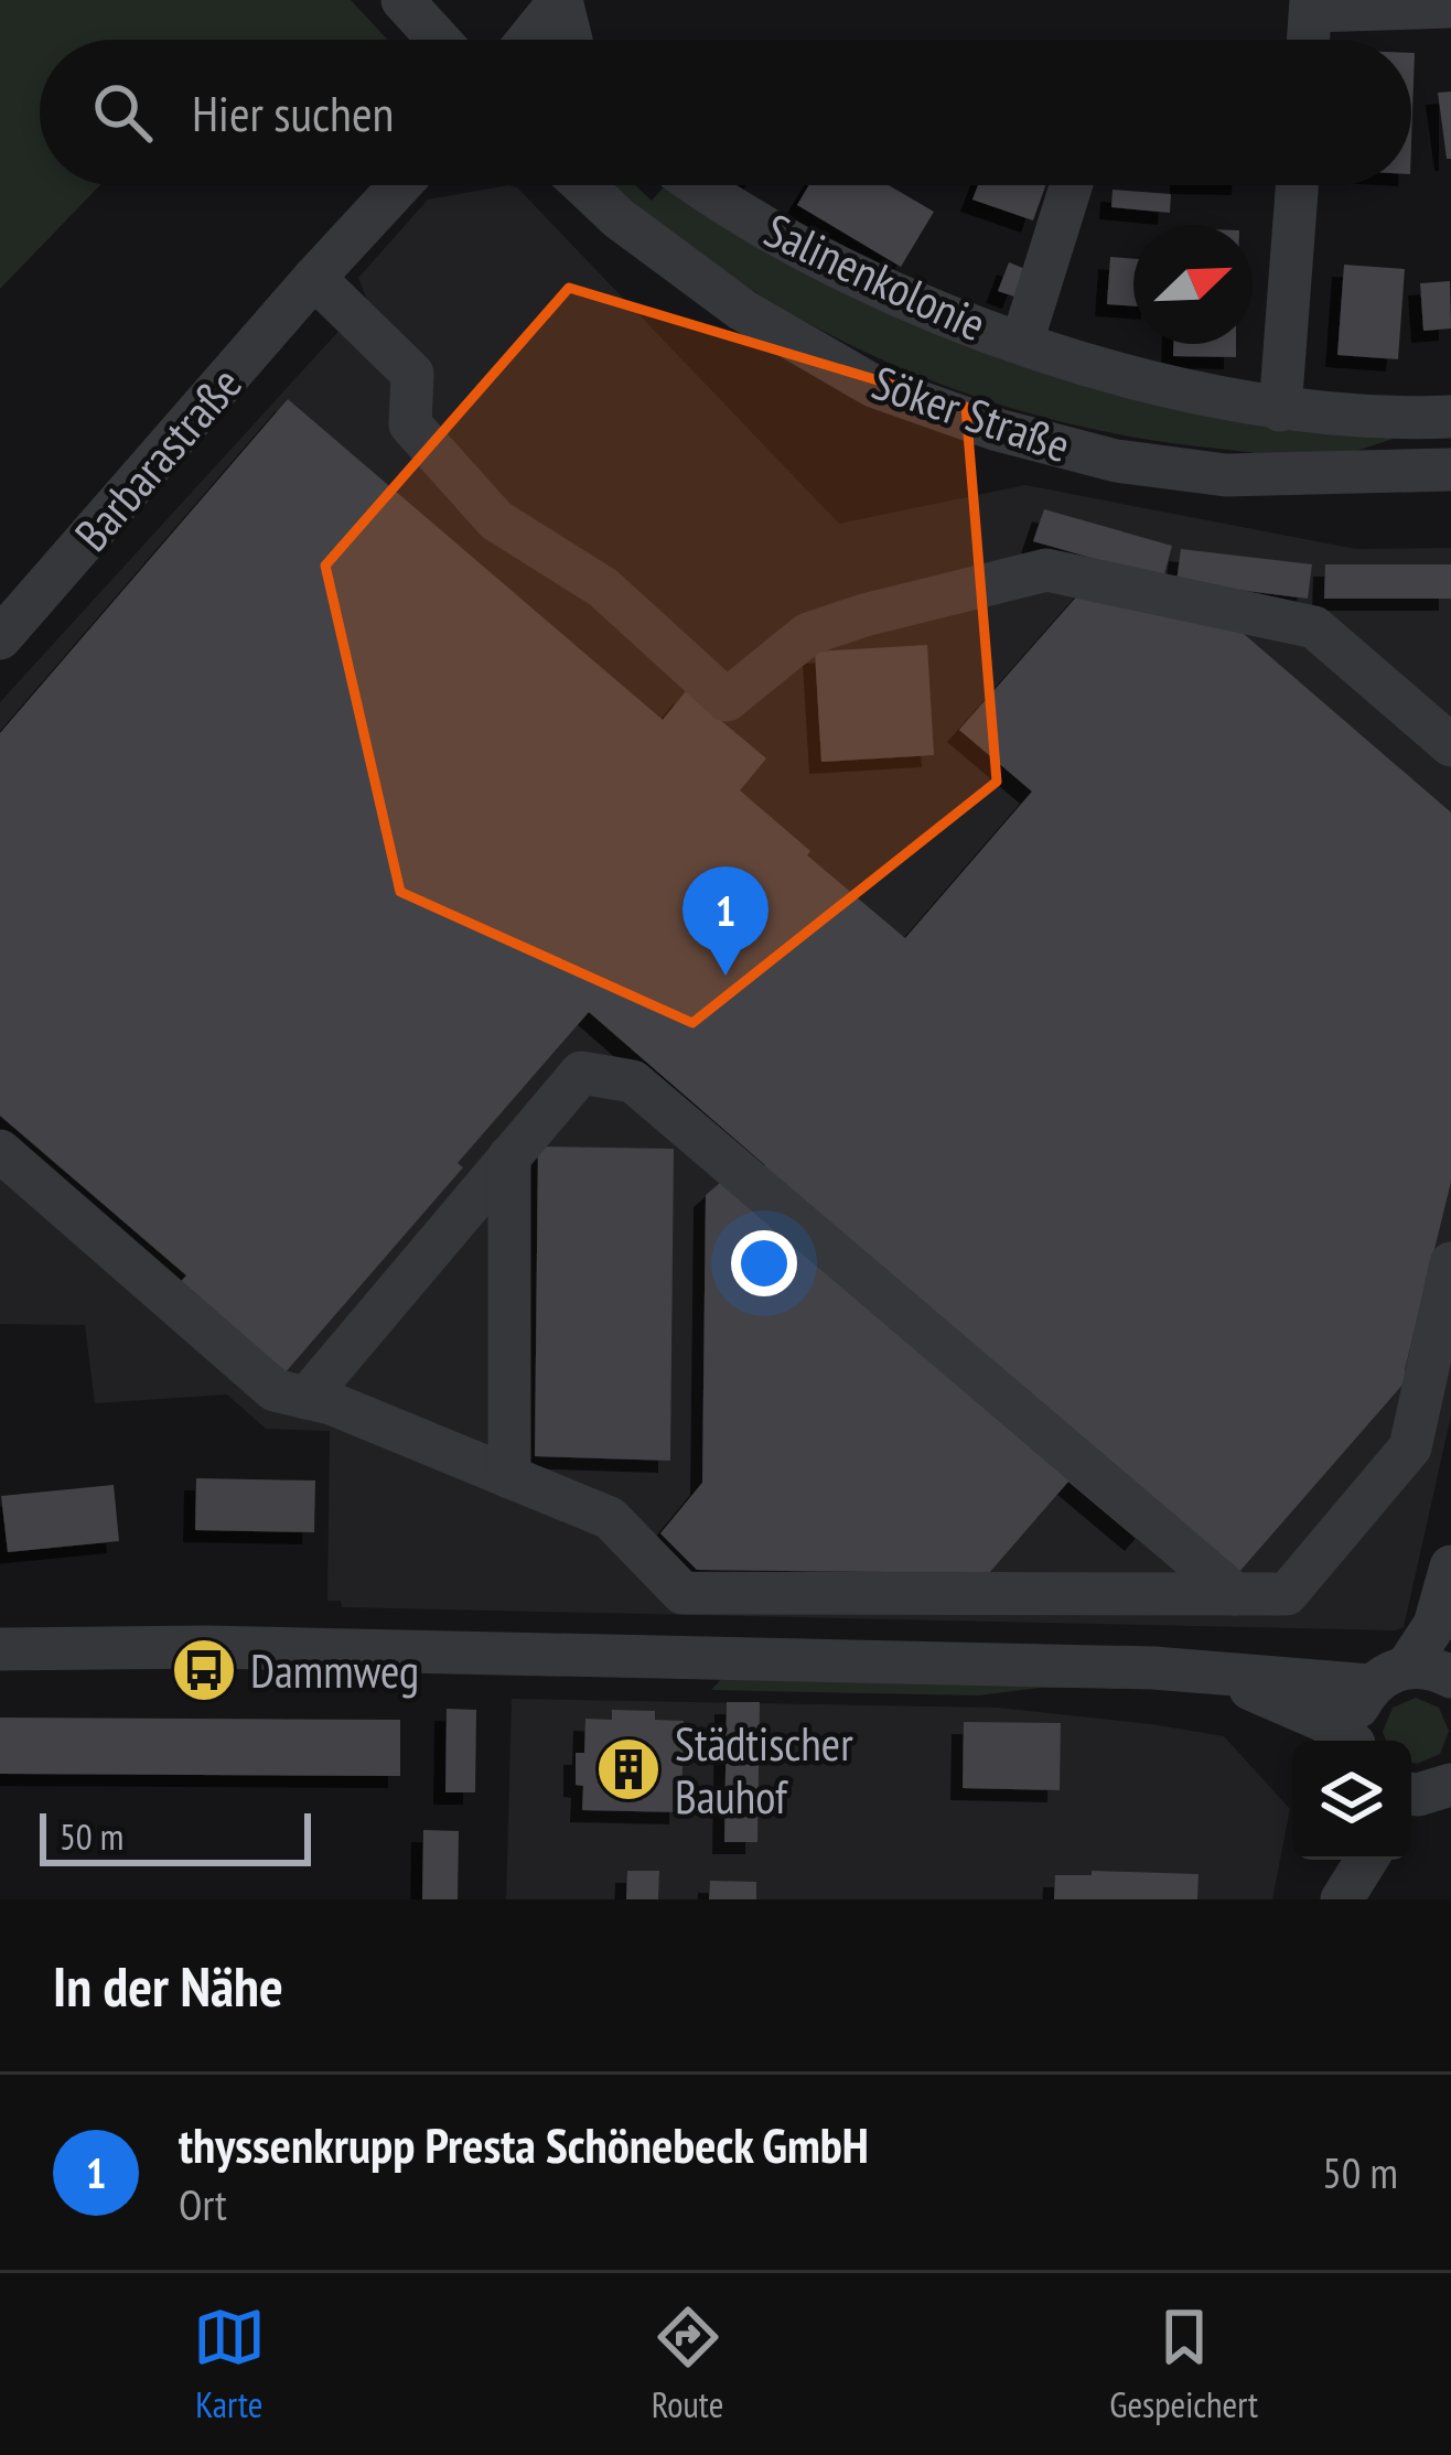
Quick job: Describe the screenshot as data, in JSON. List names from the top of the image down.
{
  "streets": {
    "street": ["Salinenkolonie", "Söker Straße", "Barbarastraße"]
  },
  "places": {
    "bus stop": ["Dammweg"],
    "building": ["Städtischer Bauhof"]
  },
  "scale_bar": "50 m",
  "north": "top right",
  "page": {
    "search": "Hier suchen",
    "pins": "1",
    "scale": "50 m",
    "heading": "In der Nähe",
    "list": [
      {
        "mark": "1",
        "name": "thyssenkrupp Presta Schönebeck GmbH",
        "note": "Ort",
        "value": "50 m"
      }
    ],
    "nav": ["Karte", "Route", "Gespeichert"]
  }
}
